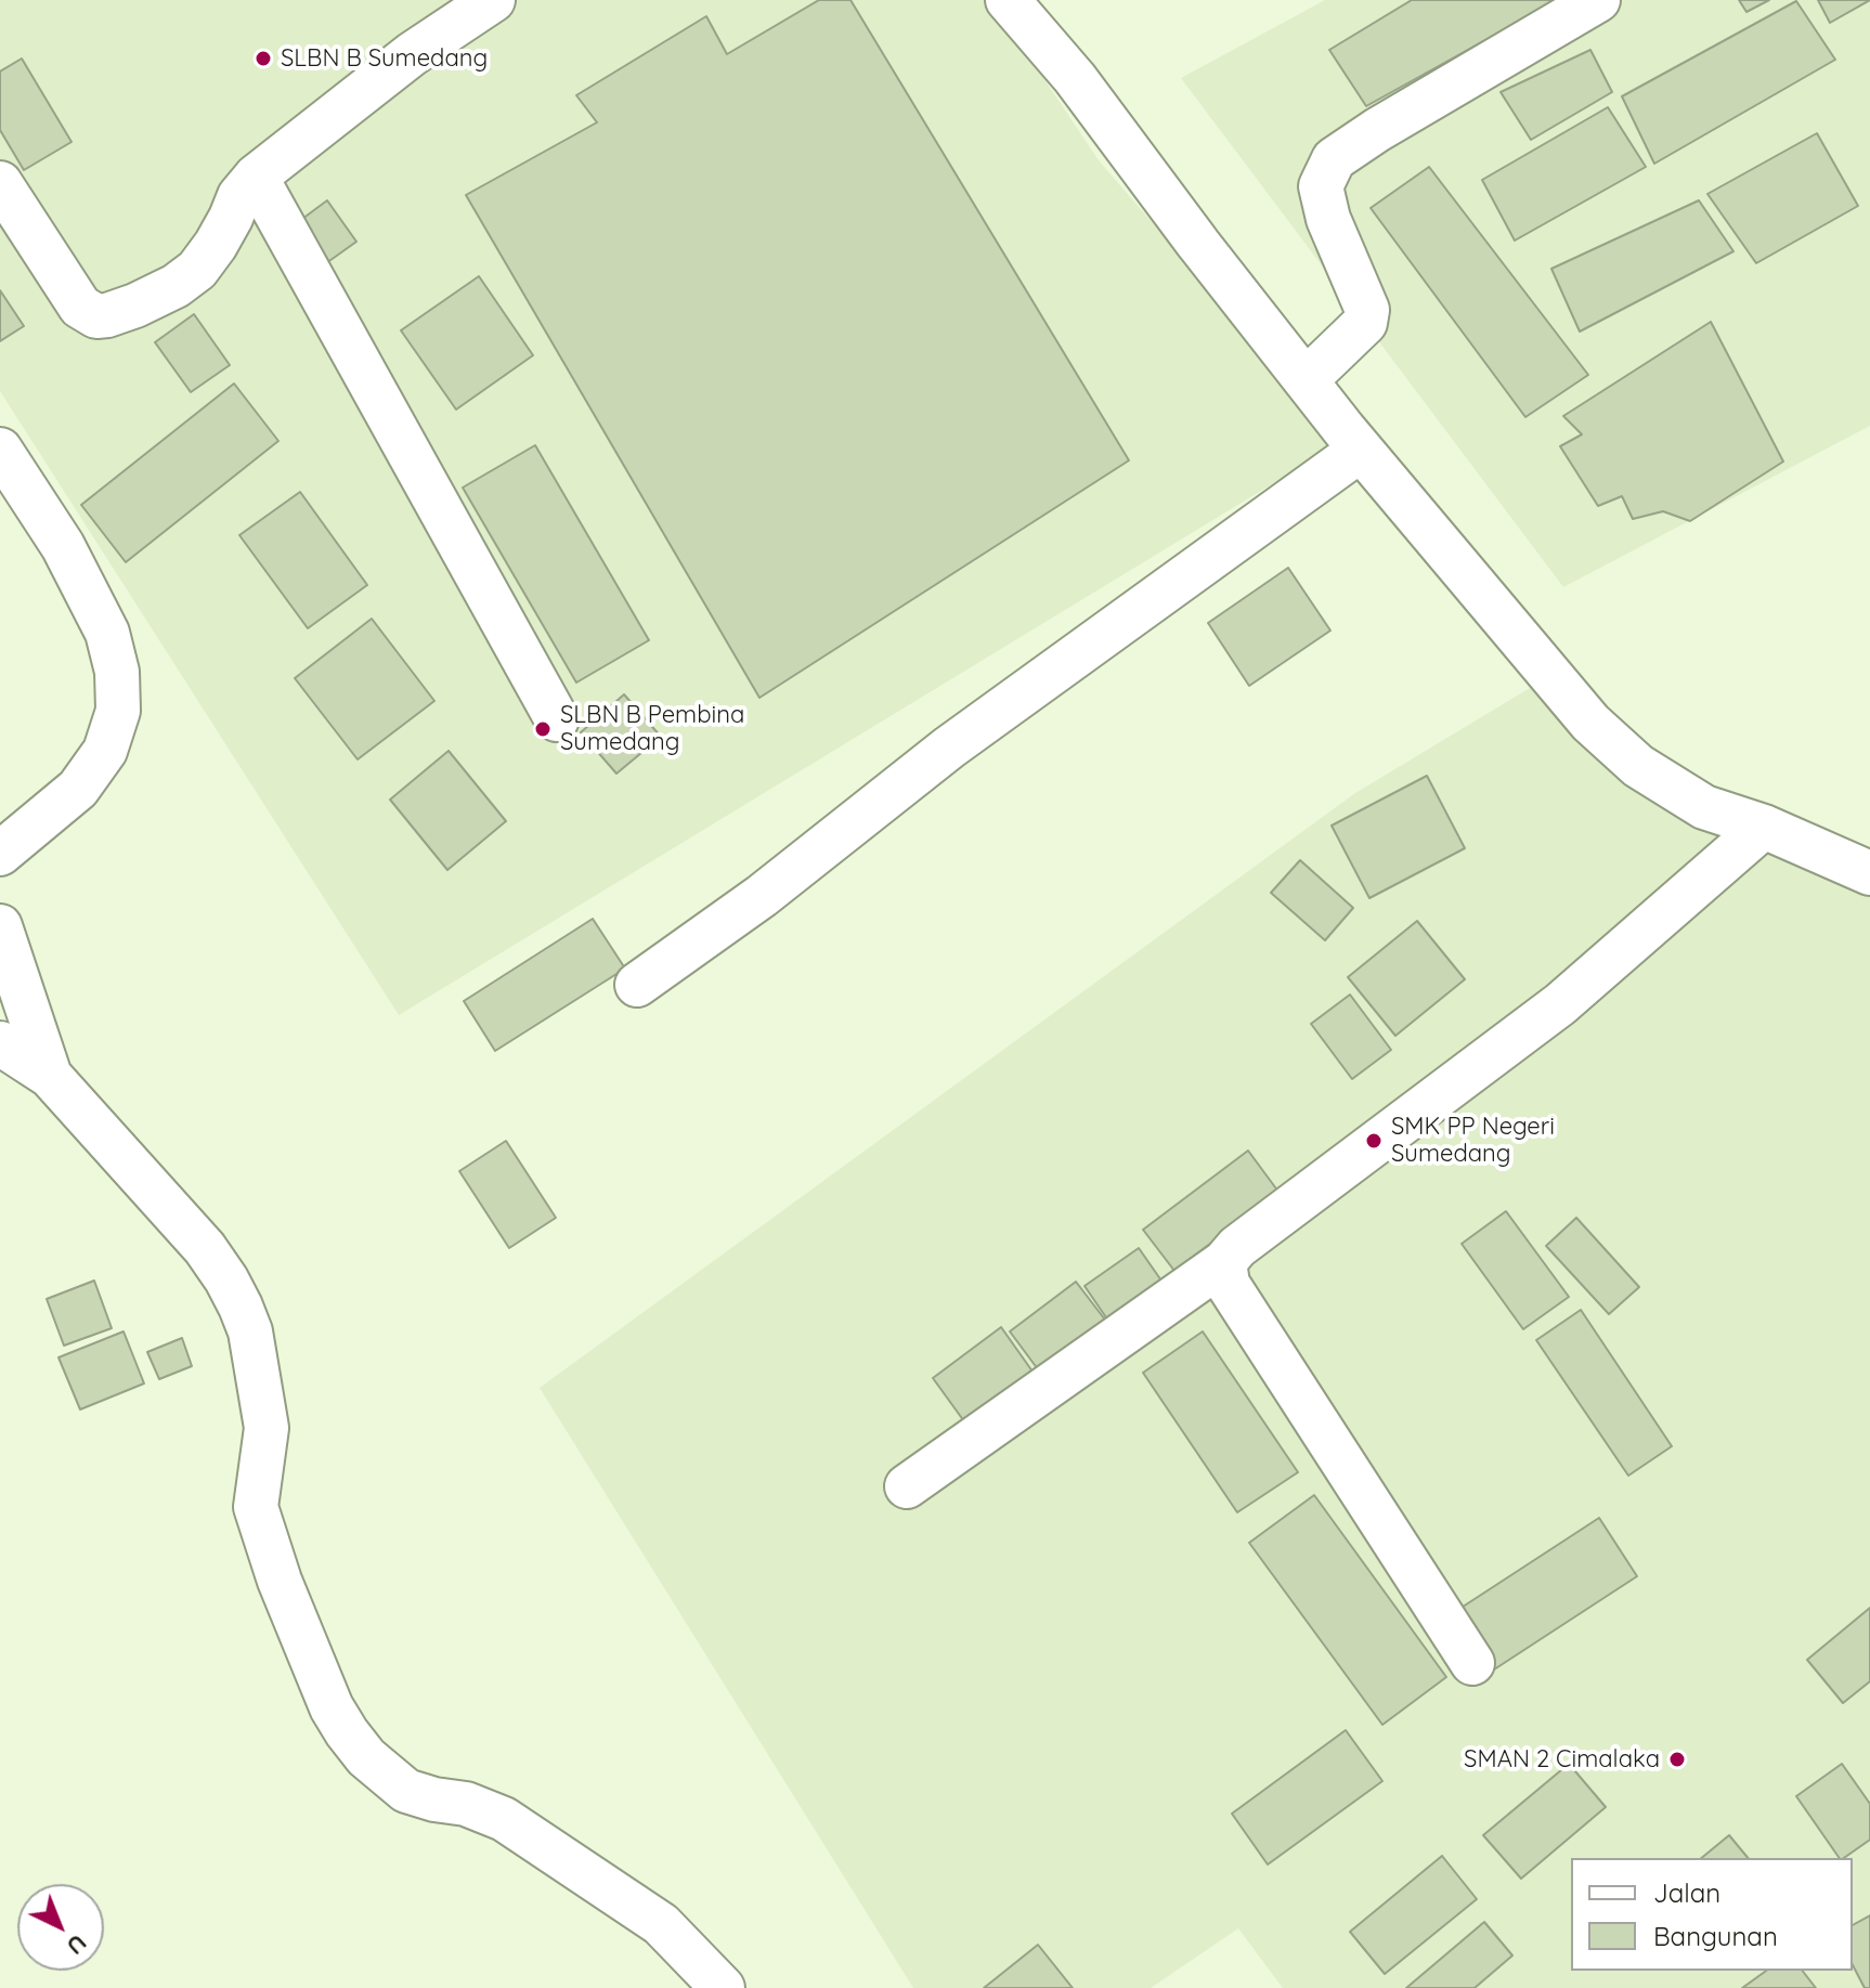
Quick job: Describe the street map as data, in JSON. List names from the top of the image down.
{
  "places": [
    "SLBN B Sumedang",
    "SLBN B Pembina Sumedang",
    "SMK PP Negeri Sumedang",
    "SMAN 2 Cimalaka"
  ],
  "legend": ["Jalan", "Bangunan"],
  "north": "bottom right"
}
